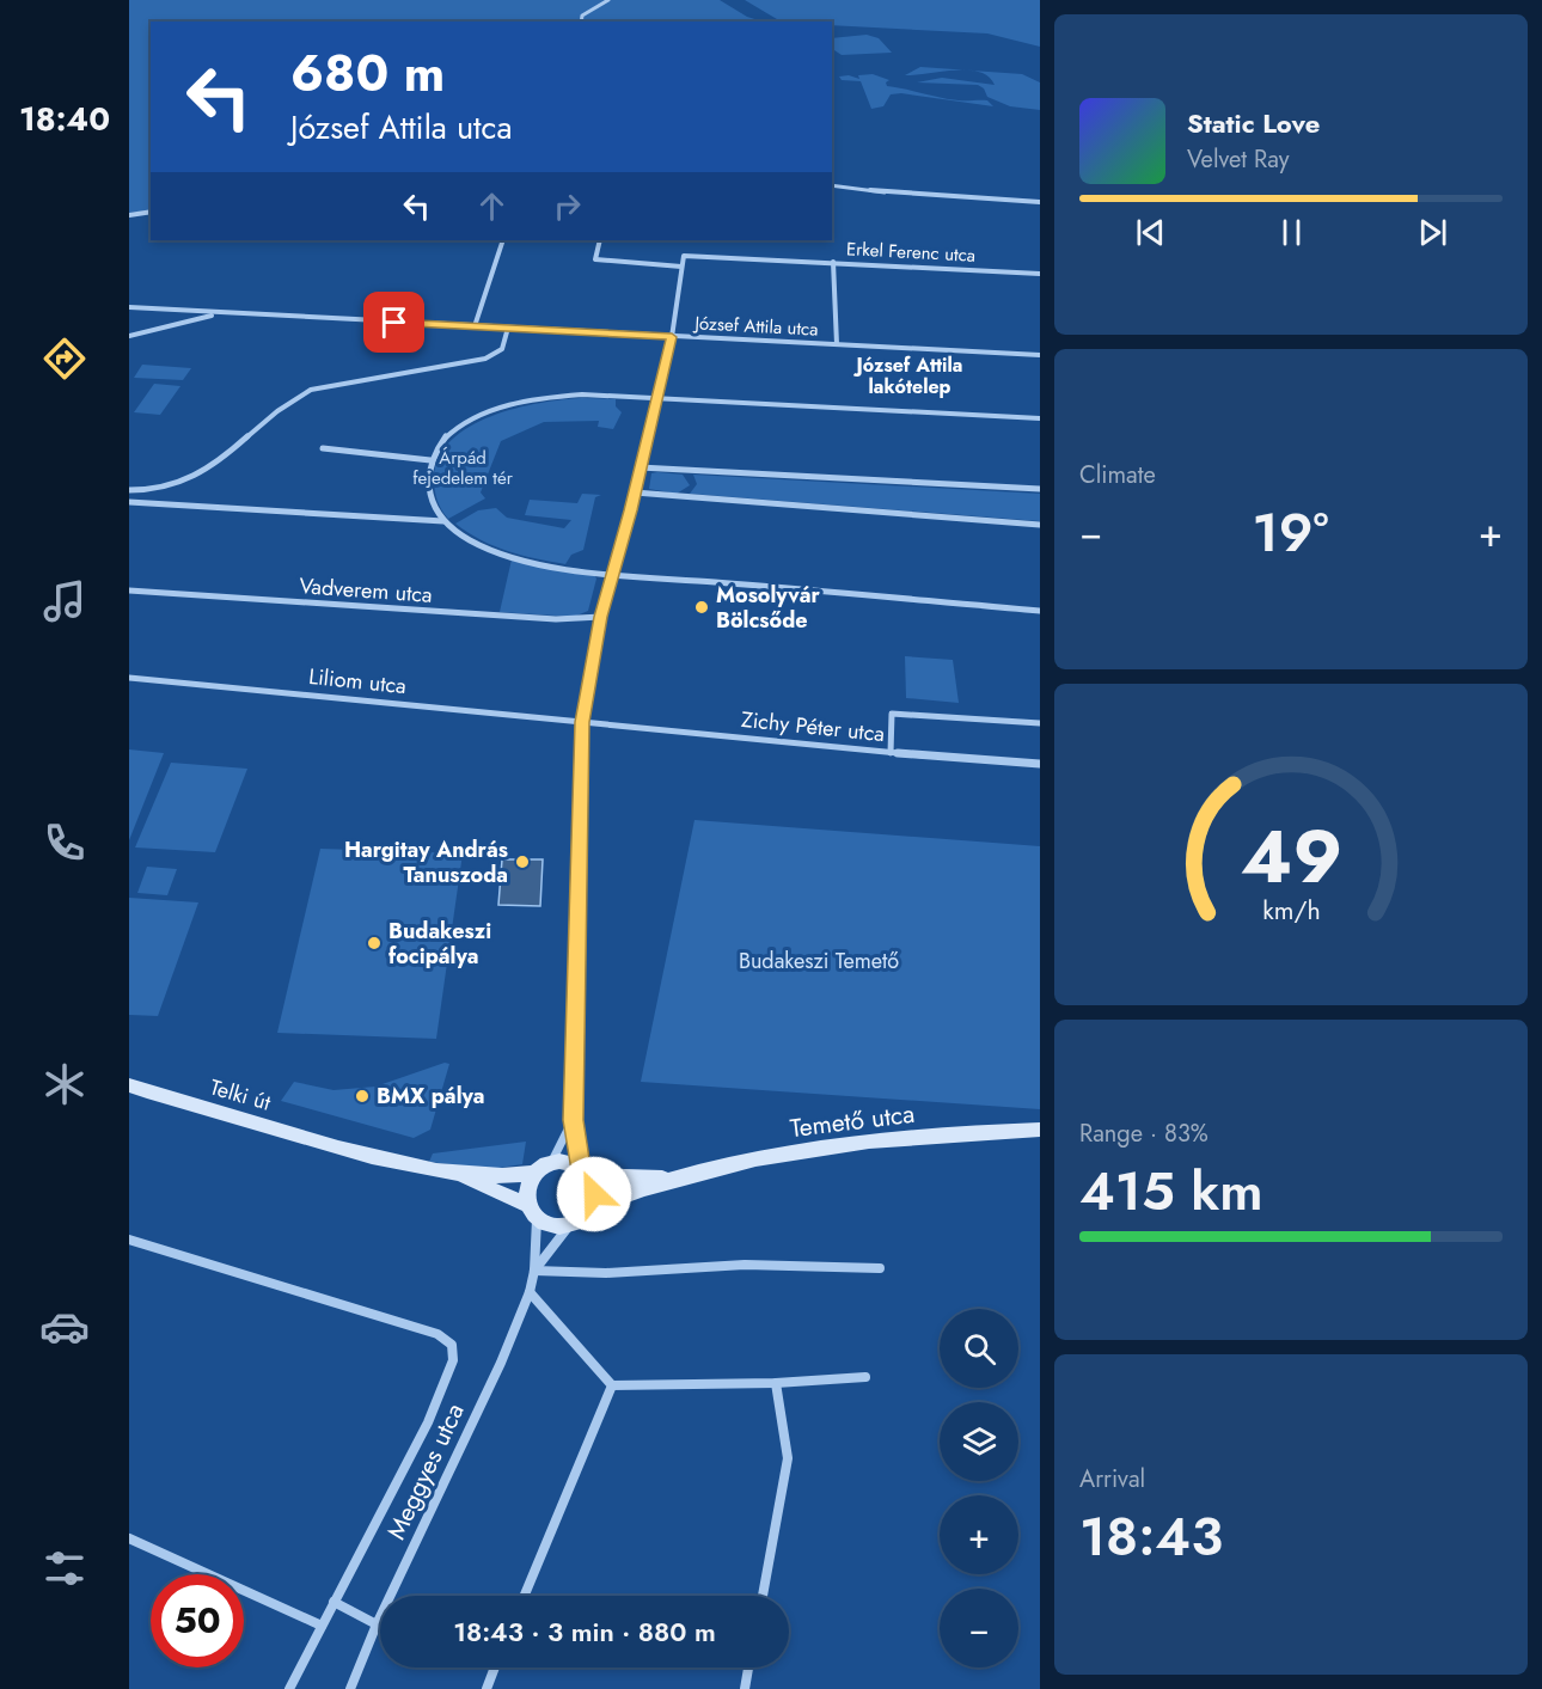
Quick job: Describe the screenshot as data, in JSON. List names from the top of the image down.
{
  "streets": {
    "main road": ["Telki út", "Temető utca"],
    "street": [
      "Erkel Ferenc utca",
      "József Attila utca",
      "Vadverem utca",
      "Liliom utca",
      "Zichy Péter utca",
      "Meggyes utca"
    ]
  },
  "crossings": [
    ["Liliom utca", "Zichy Péter utca"],
    ["Temető utca", "Meggyes utca"]
  ],
  "districts": ["József Attila lakótelep"],
  "parks": ["Árpád fejedelem tér", "Budakeszi Temető"],
  "places": [
    "Mosolyvár Bölcsőde",
    "Hargitay András Tanuszoda",
    "Budakeszi focipálya",
    "BMX pálya"
  ],
  "page": {
    "tabs": "18:40",
    "turn": ["680 m", "József Attila utca"],
    "song": ["Static Love", "Velvet Ray"],
    "tile": [
      "Climate",
      ["Range · 83%", "415 km"],
      ["Arrival", "18:43"]
    ],
    "heat": ["−", "19°", "+"],
    "map_buttons": ["+", "−"],
    "limit": "50",
    "trip": "18:43 · 3 min · 880 m",
    "gauge": ["49", "km/h"]
  }
}
